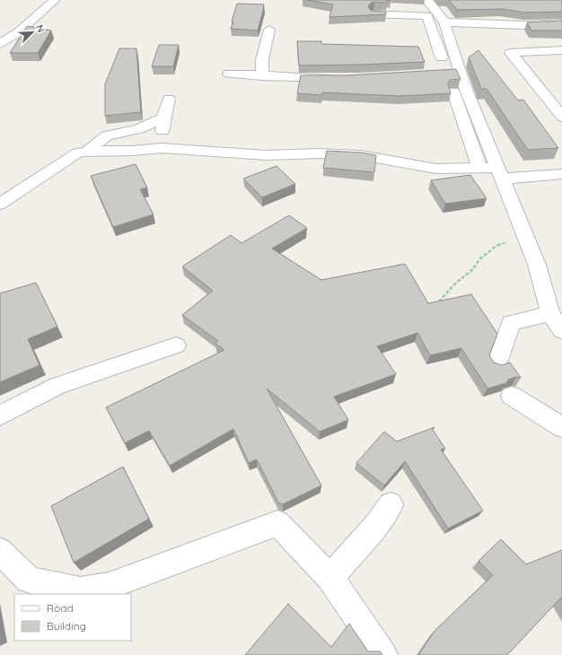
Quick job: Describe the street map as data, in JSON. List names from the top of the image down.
{
  "legend": ["Road", "Building"],
  "north": "top right"
}
